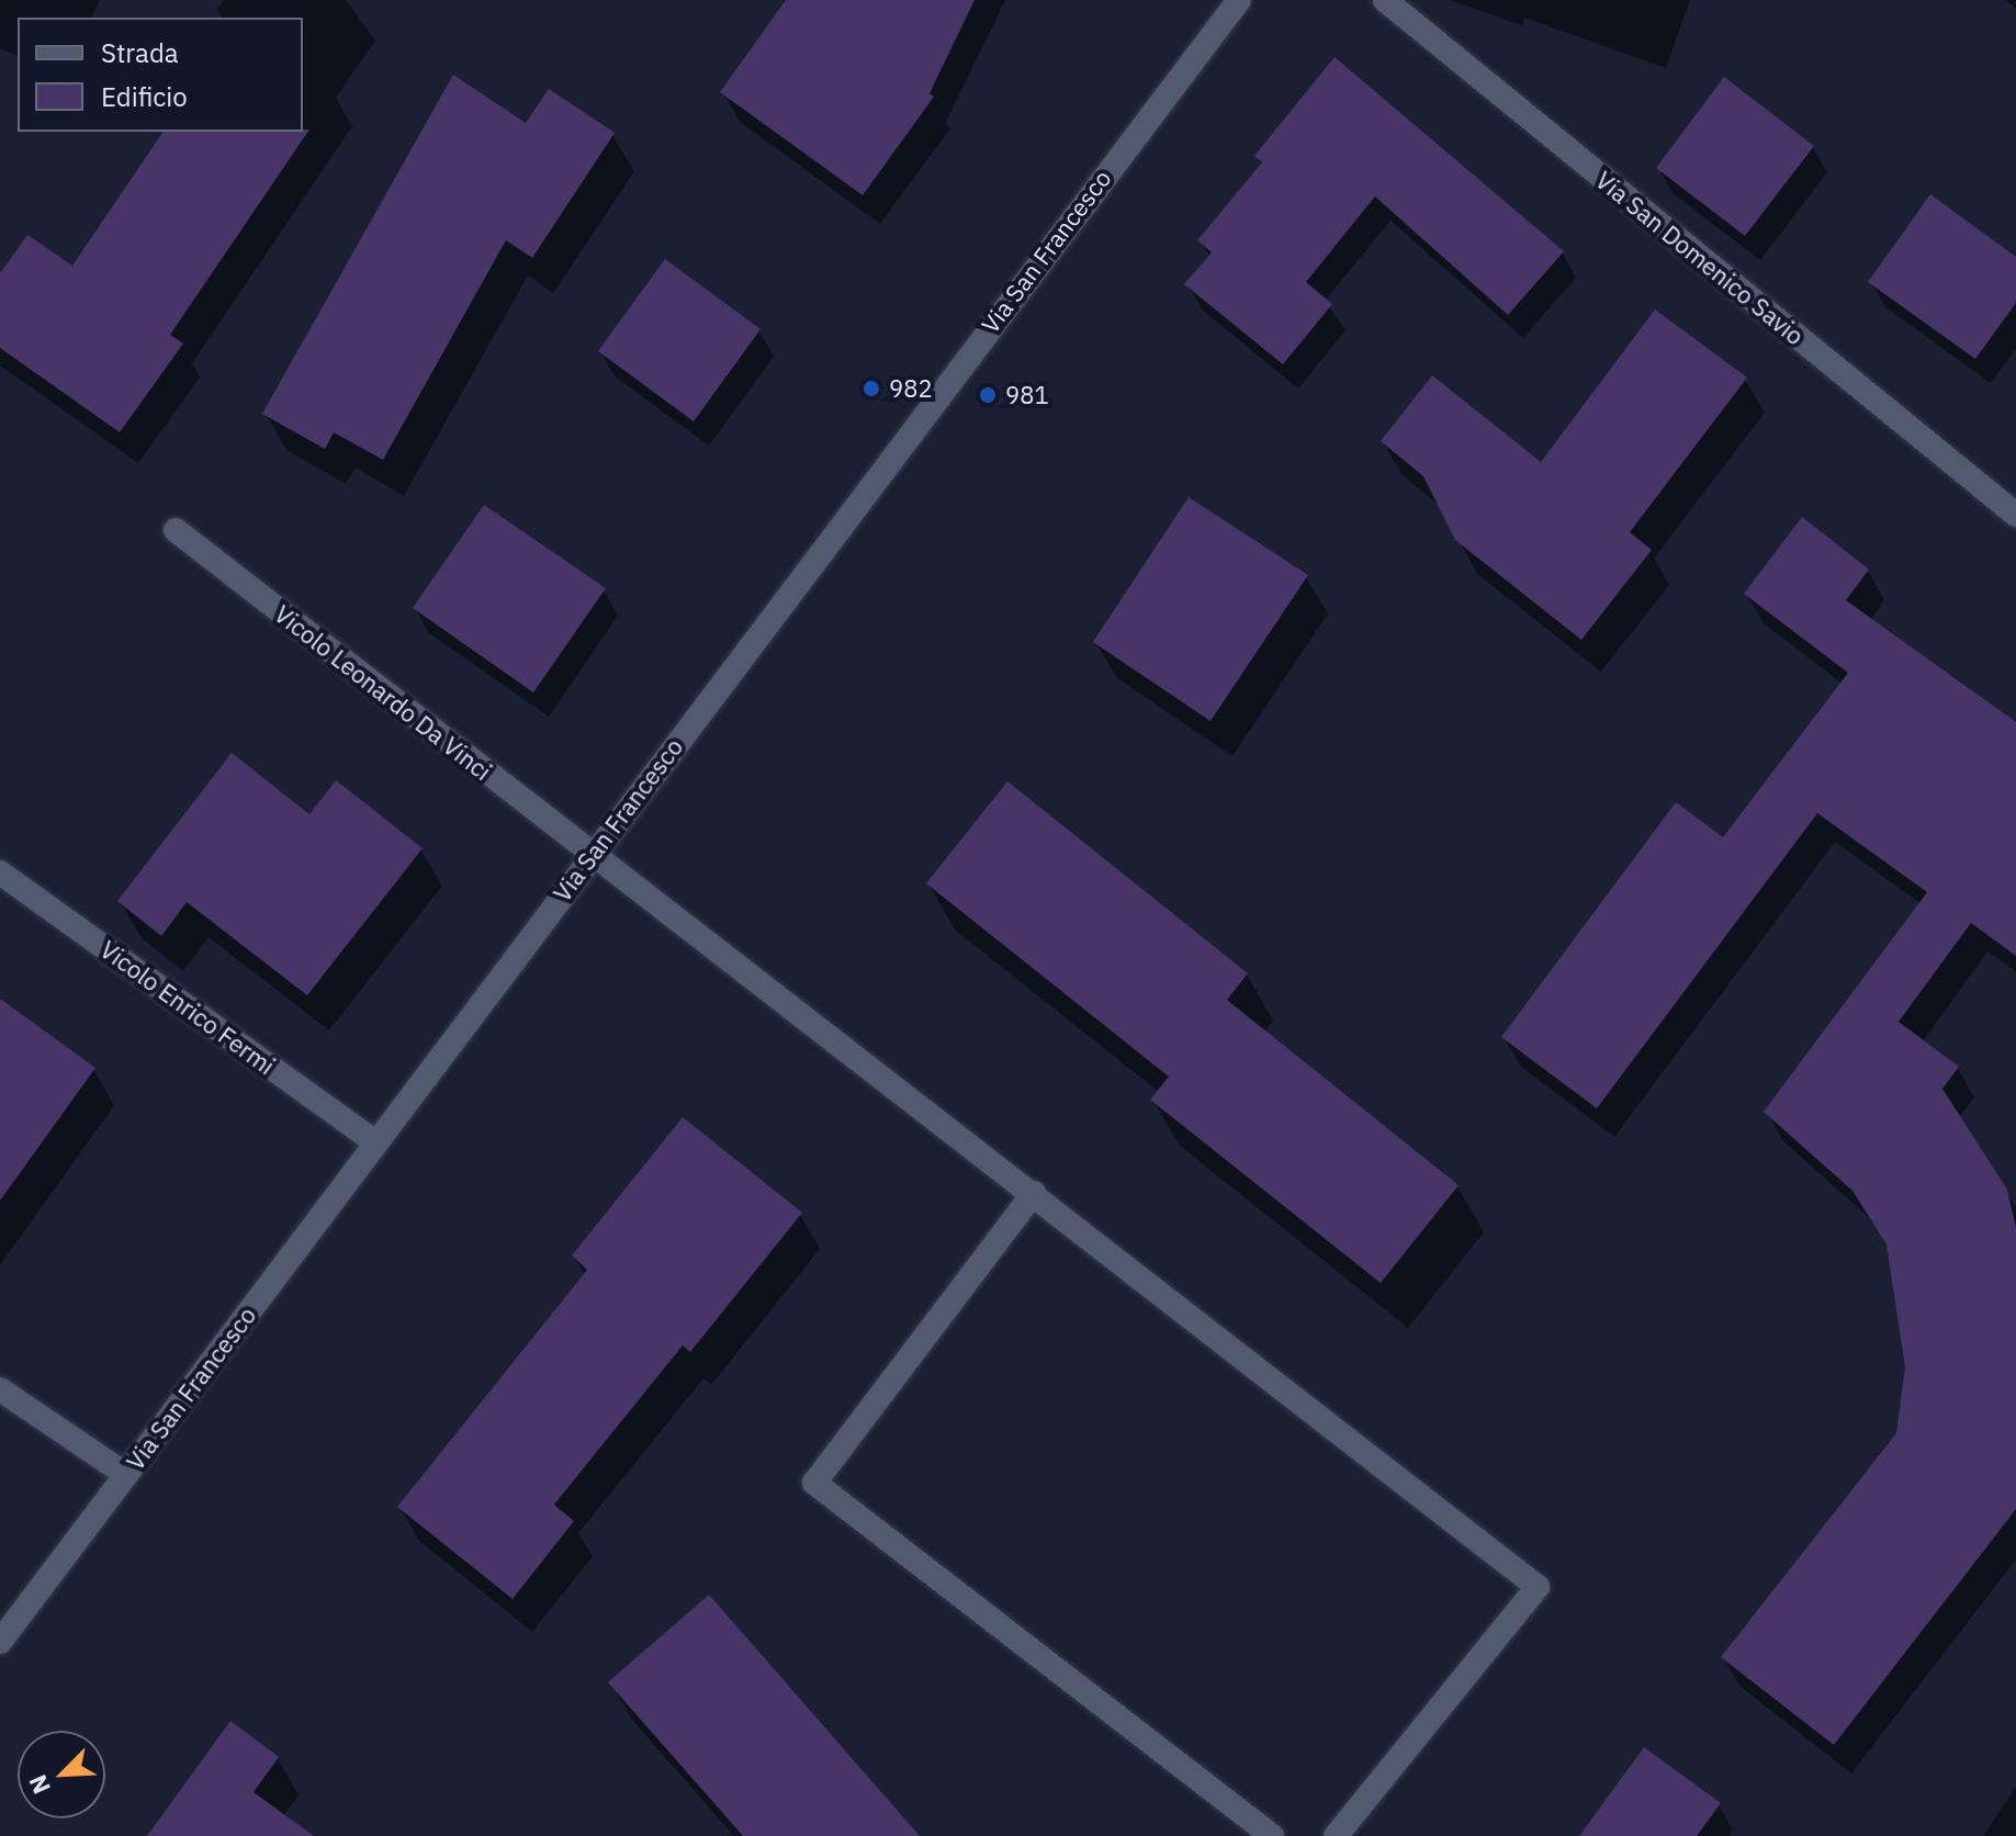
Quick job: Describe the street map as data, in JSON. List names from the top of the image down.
{
  "streets": {
    "street": [
      "Via San Francesco",
      "Via San Domenico Savio",
      "Vicolo Leonardo Da Vinci",
      "Vicolo Enrico Fermi"
    ]
  },
  "crossings": [
    ["Via San Francesco", "Vicolo Leonardo Da Vinci"],
    ["Via San Francesco", "Vicolo Enrico Fermi"]
  ],
  "places": ["982", "981"],
  "legend": ["Strada", "Edificio"],
  "north": "bottom left"
}
